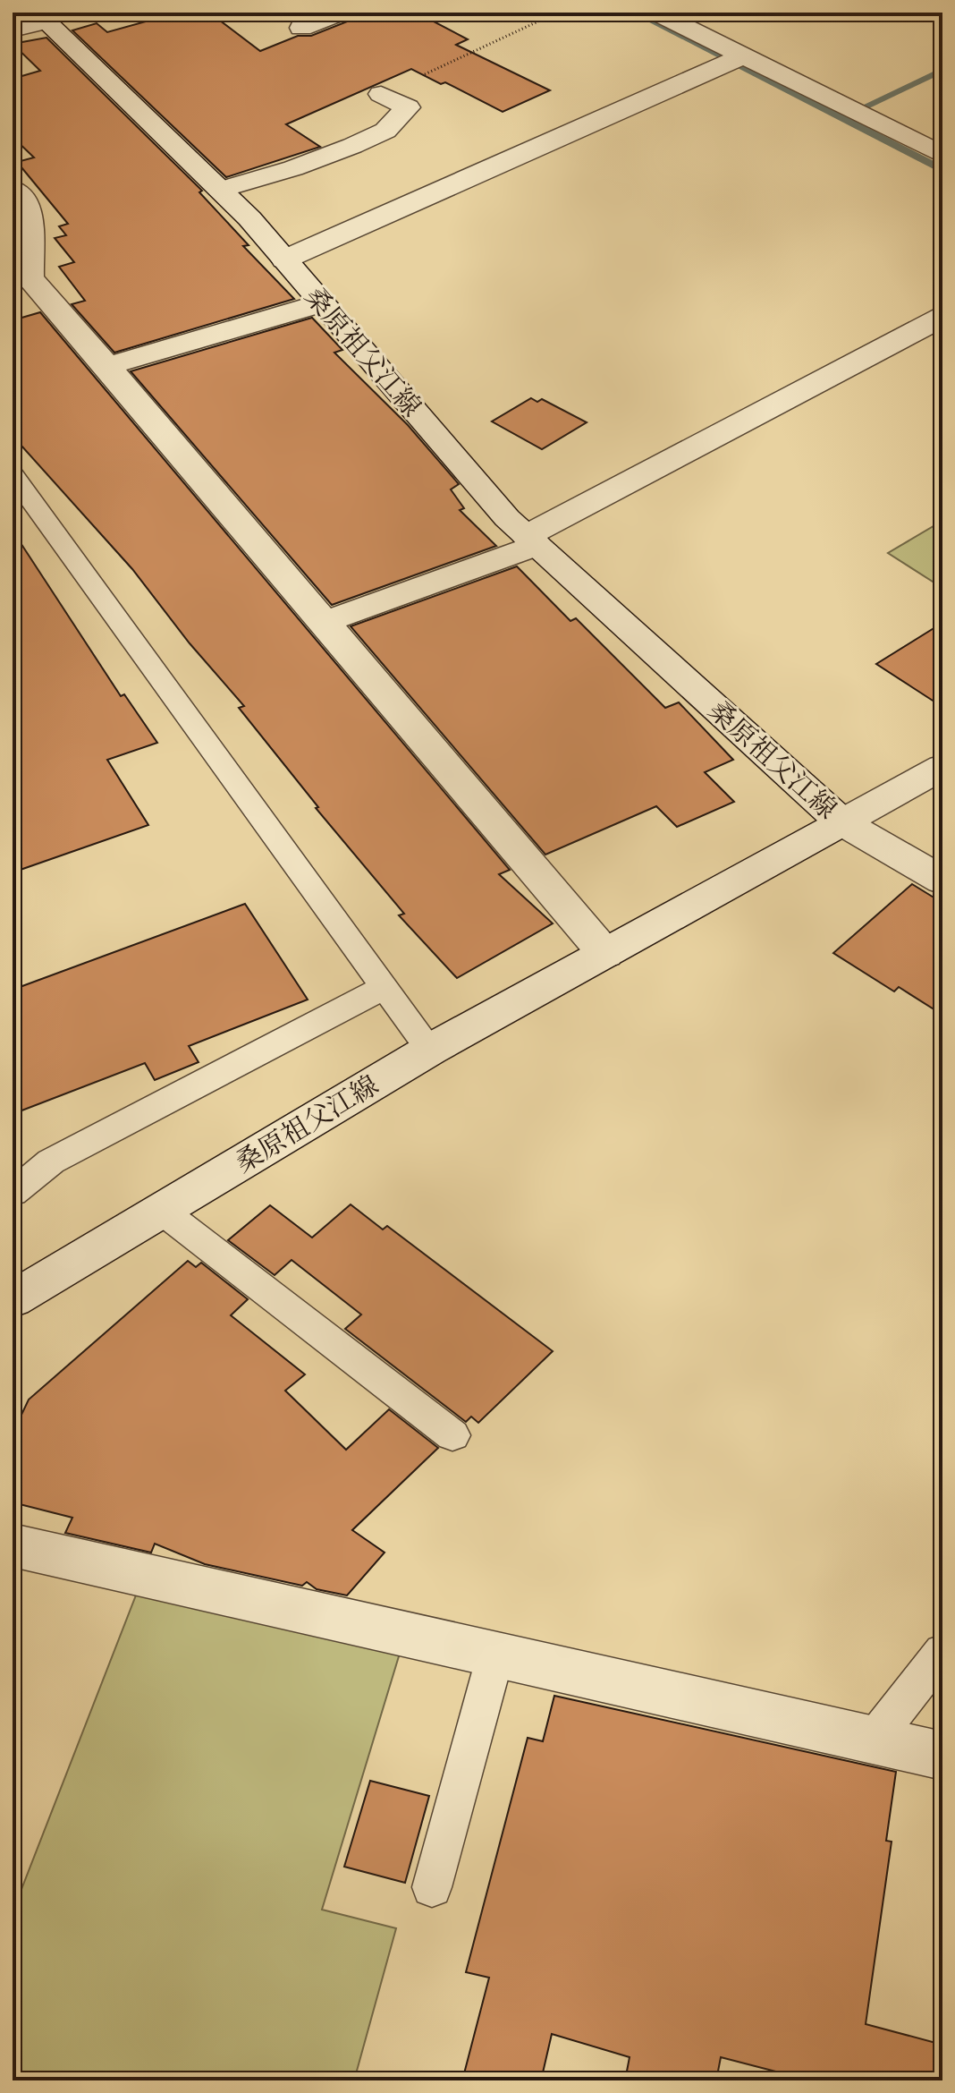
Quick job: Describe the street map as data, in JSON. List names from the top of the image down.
{
  "streets": {
    "street": ["桑原祖父江線"]
  }
}
